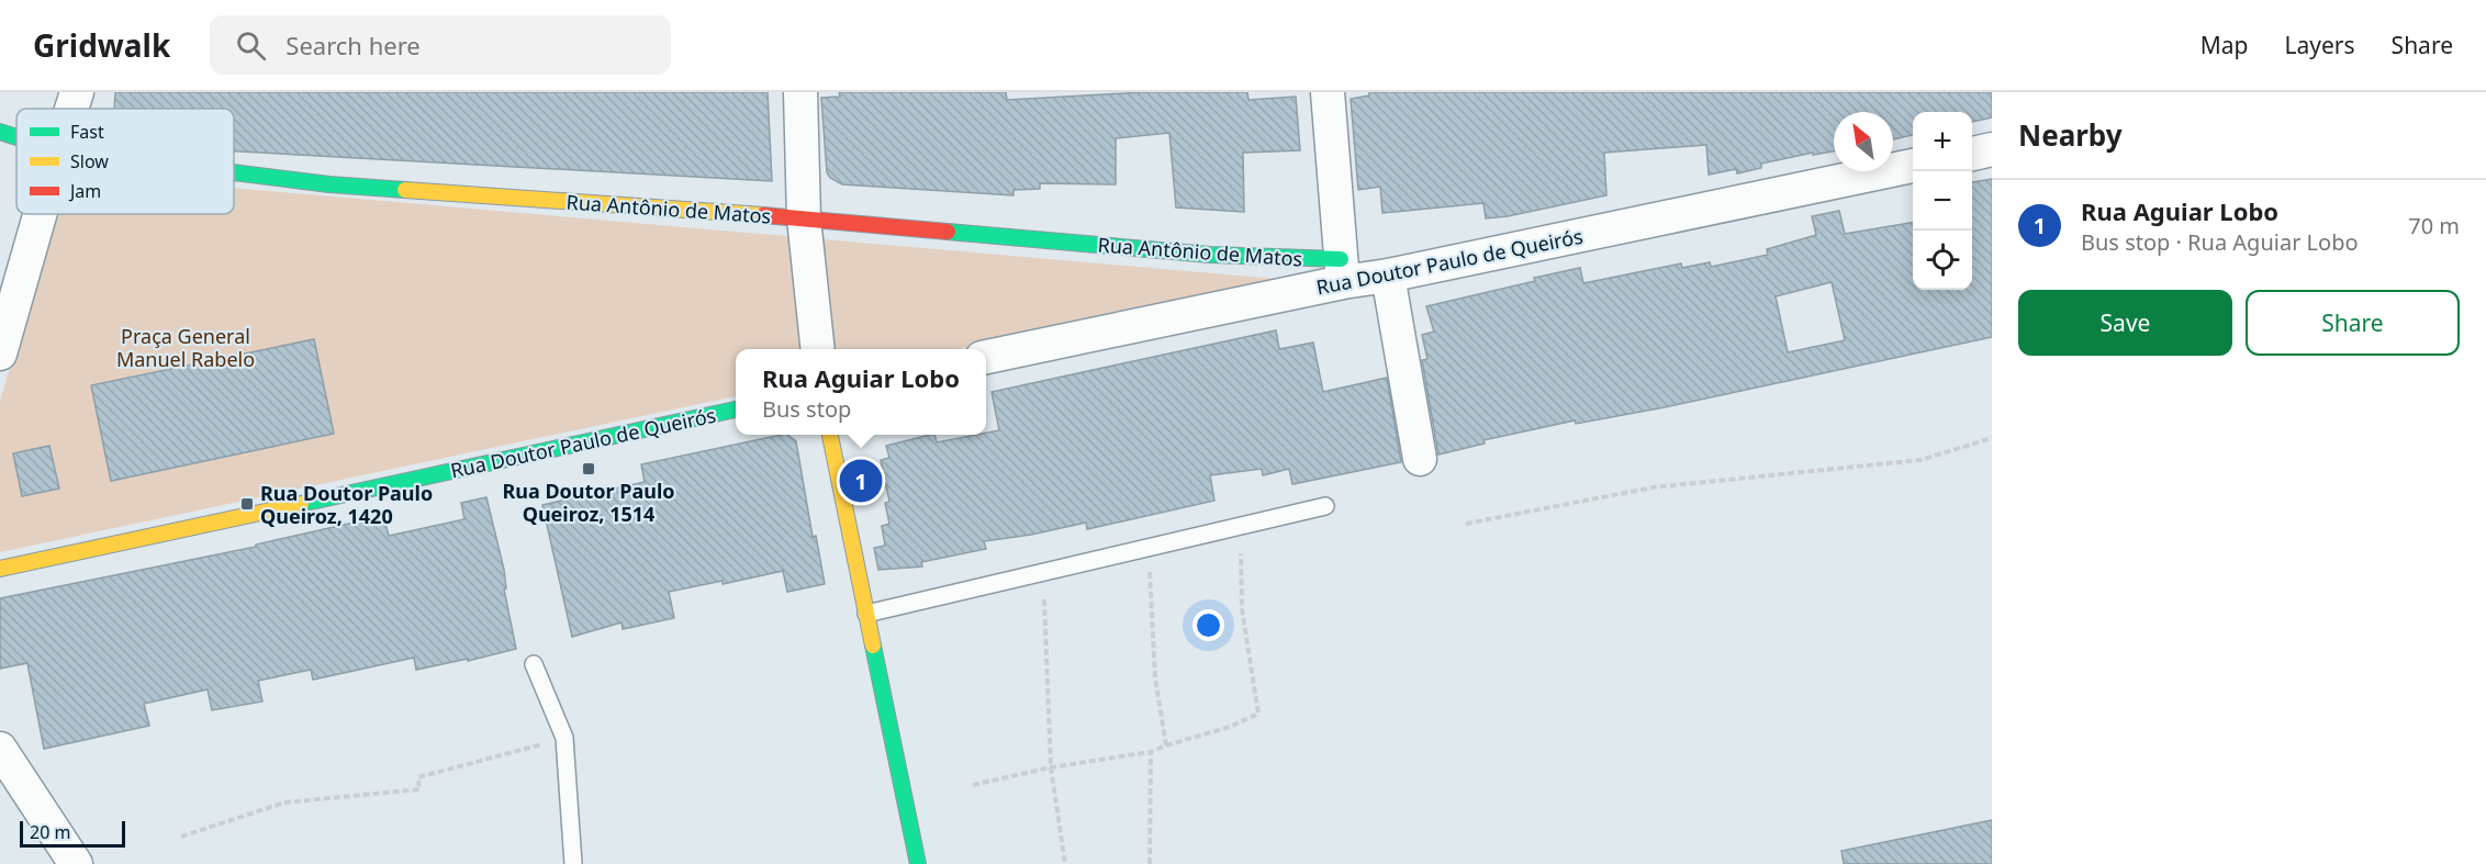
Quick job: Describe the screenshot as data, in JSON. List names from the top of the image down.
{
  "streets": {
    "street": ["Rua Antônio de Matos", "Rua Doutor Paulo de Queirós"]
  },
  "crossings": [
    ["Rua Antônio de Matos", "Rua Doutor Paulo de Queirós"]
  ],
  "parks": ["Praça General Manuel Rabelo"],
  "places": {
    "transit": ["Rua Doutor Paulo Queiroz, 1514", "Rua Doutor Paulo Queiroz, 1420"]
  },
  "legend": ["Fast", "Slow", "Jam"],
  "scale_bar": "20 m",
  "north": "top left",
  "page": {
    "header": "Gridwalk",
    "search": "Search here",
    "nav": ["Map", "Layers", "Share"],
    "heading": "Nearby",
    "map_buttons": ["+", "−"],
    "list": [
      {
        "mark": "1",
        "name": "Rua Aguiar Lobo",
        "note": "Bus stop · Rua Aguiar Lobo",
        "value": "70 m"
      }
    ],
    "buttons": ["Save", "Share"],
    "popup": ["Rua Aguiar Lobo", "Bus stop"],
    "pins": "1",
    "scale": "20 m"
  }
}
